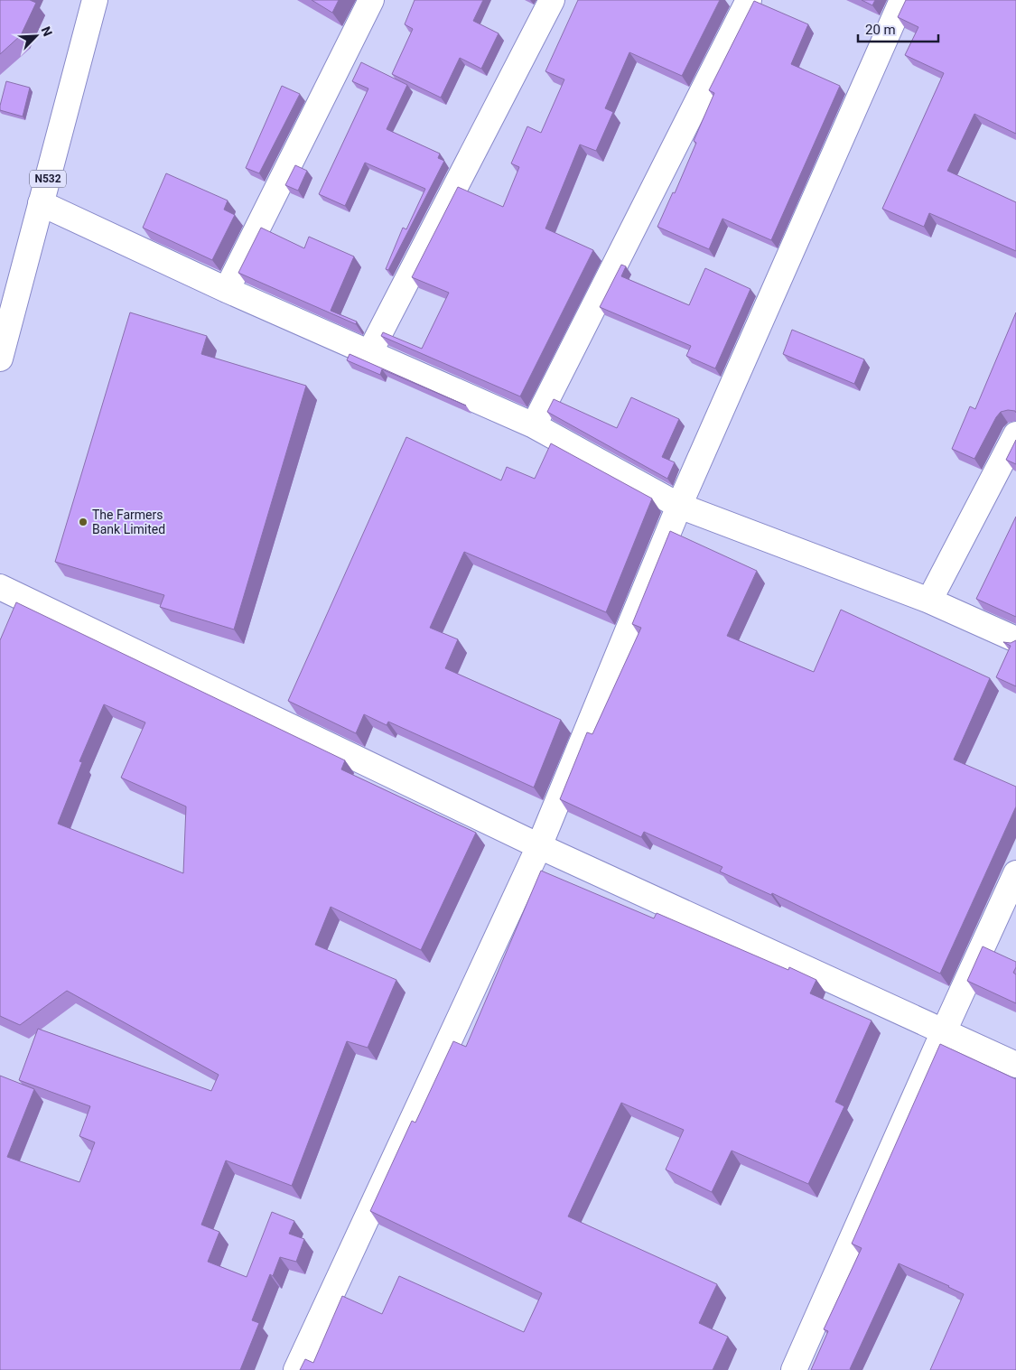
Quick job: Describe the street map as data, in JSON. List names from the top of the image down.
{
  "streets": {
    "main road": ["N532"]
  },
  "places": ["The Farmers Bank Limited"],
  "scale_bar": "20 m",
  "north": "top right"
}
